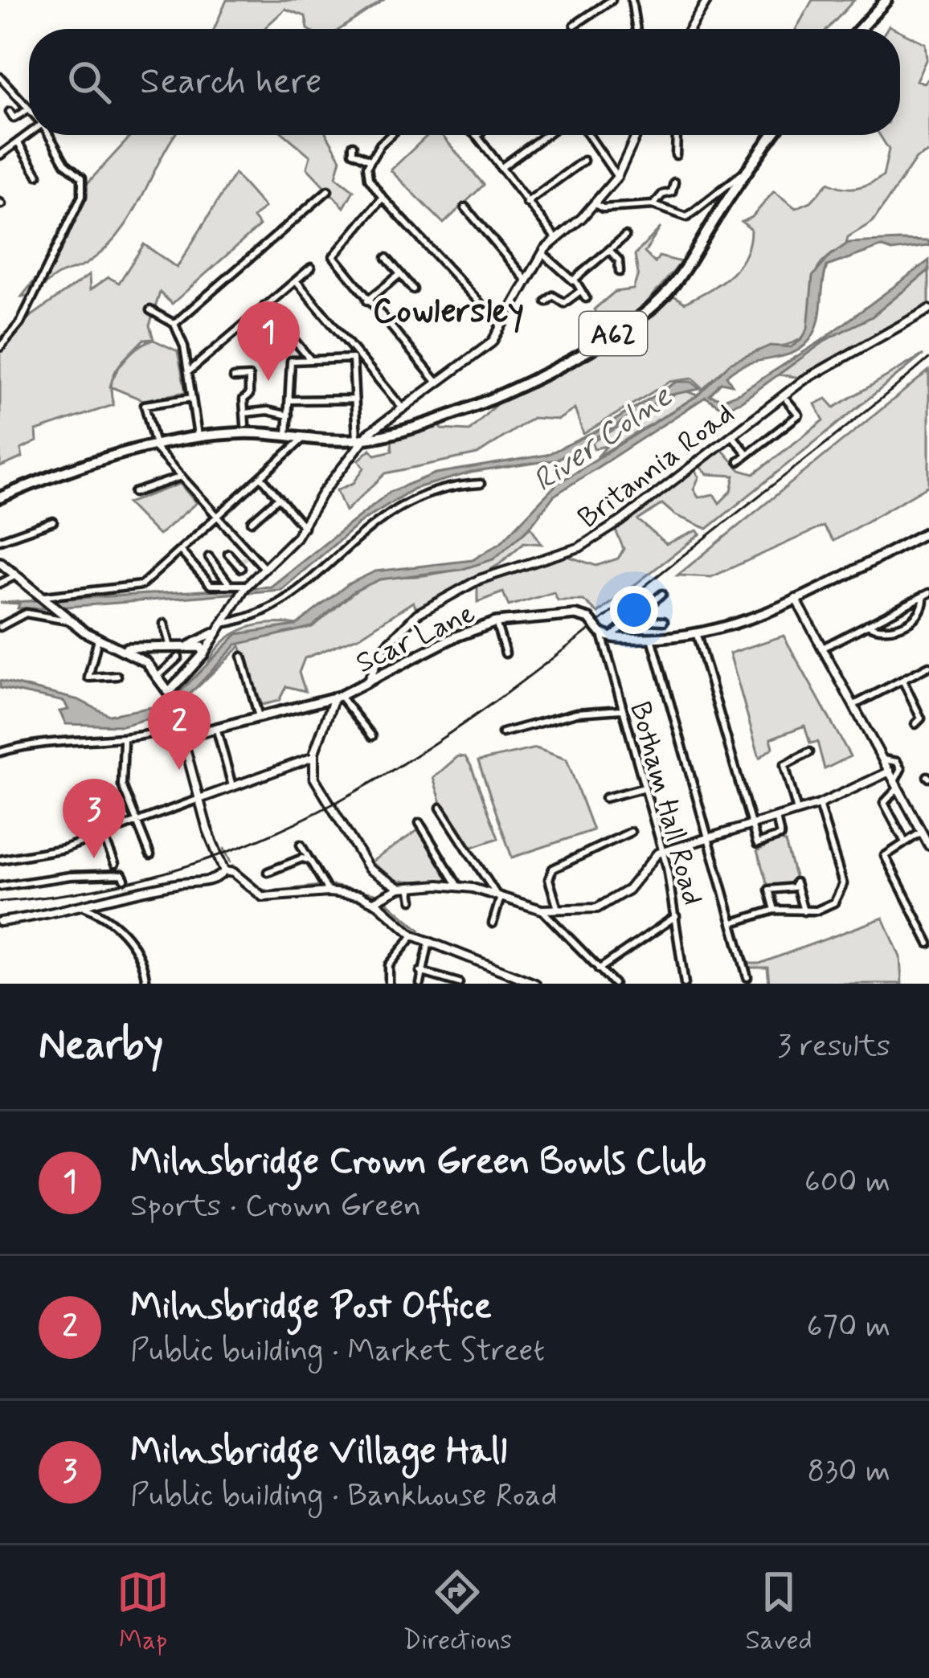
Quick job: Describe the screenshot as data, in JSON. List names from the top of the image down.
{
  "streets": {
    "main road": ["A62", "Scar Lane"],
    "street": ["Britannia Road", "Botham Hall Road"]
  },
  "crossings": [
    ["Britannia Road", "Scar Lane"],
    ["Britannia Road", "Botham Hall Road"],
    ["Scar Lane", "Botham Hall Road"]
  ],
  "districts": ["Cowlersley"],
  "water": ["River Colne"],
  "page": {
    "search": "Search here",
    "pins": ["1", "2", "3"],
    "heading": ["Nearby", "3 results"],
    "list": [
      {
        "mark": "1",
        "name": "Milnsbridge Crown Green Bowls Club",
        "note": "Sports · Crown Green",
        "value": "600 m"
      },
      {
        "mark": "2",
        "name": "Milnsbridge Post Office",
        "note": "Public building · Market Street",
        "value": "670 m"
      },
      {
        "mark": "3",
        "name": "Milnsbridge Village Hall",
        "note": "Public building · Bankhouse Road",
        "value": "830 m"
      }
    ],
    "nav": ["Map", "Directions", "Saved"]
  }
}
